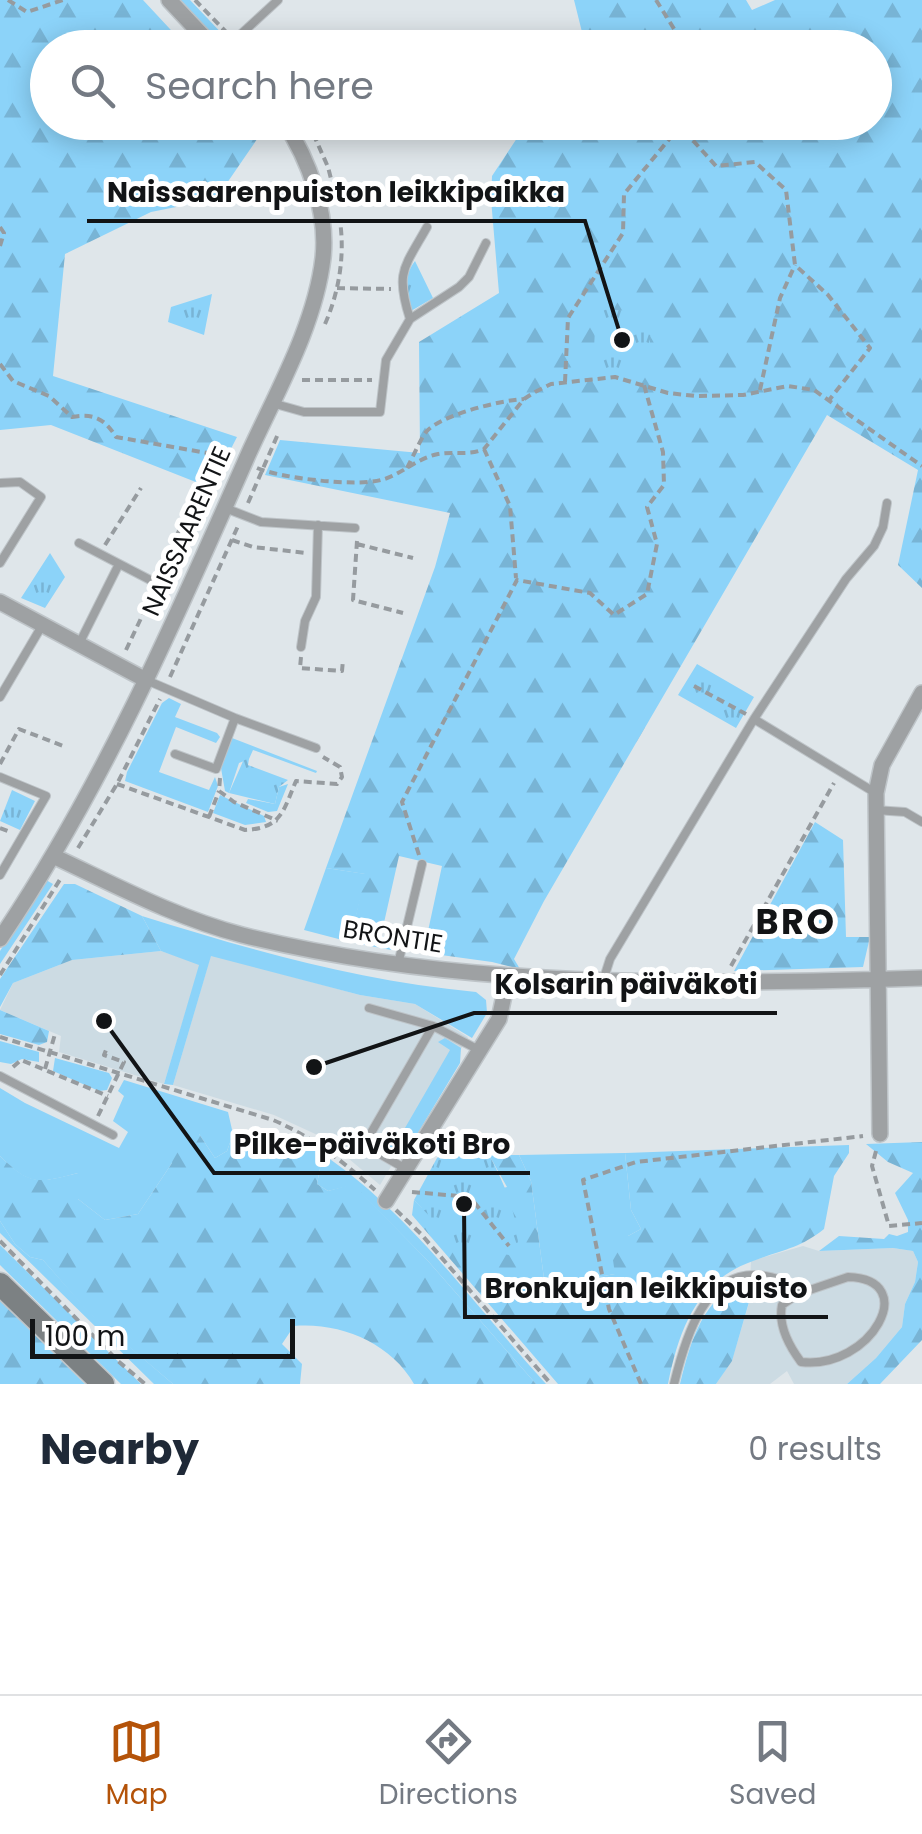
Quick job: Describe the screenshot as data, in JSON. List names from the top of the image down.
{
  "streets": {
    "street": ["NAISSAARENTIE", "BRONTIE"]
  },
  "crossings": [
    ["NAISSAARENTIE", "BRONTIE"]
  ],
  "districts": ["BRO"],
  "places": [
    "Naissaarenpuiston leikkipaikka",
    "Pilke-päiväkoti Bro",
    "Kolsarin päiväkoti",
    "Bronkujan leikkipuisto"
  ],
  "scale_bar": "100 m",
  "page": {
    "search": "Search here",
    "scale": "100 m",
    "heading": ["Nearby", "0 results"],
    "nav": ["Map", "Directions", "Saved"]
  }
}
